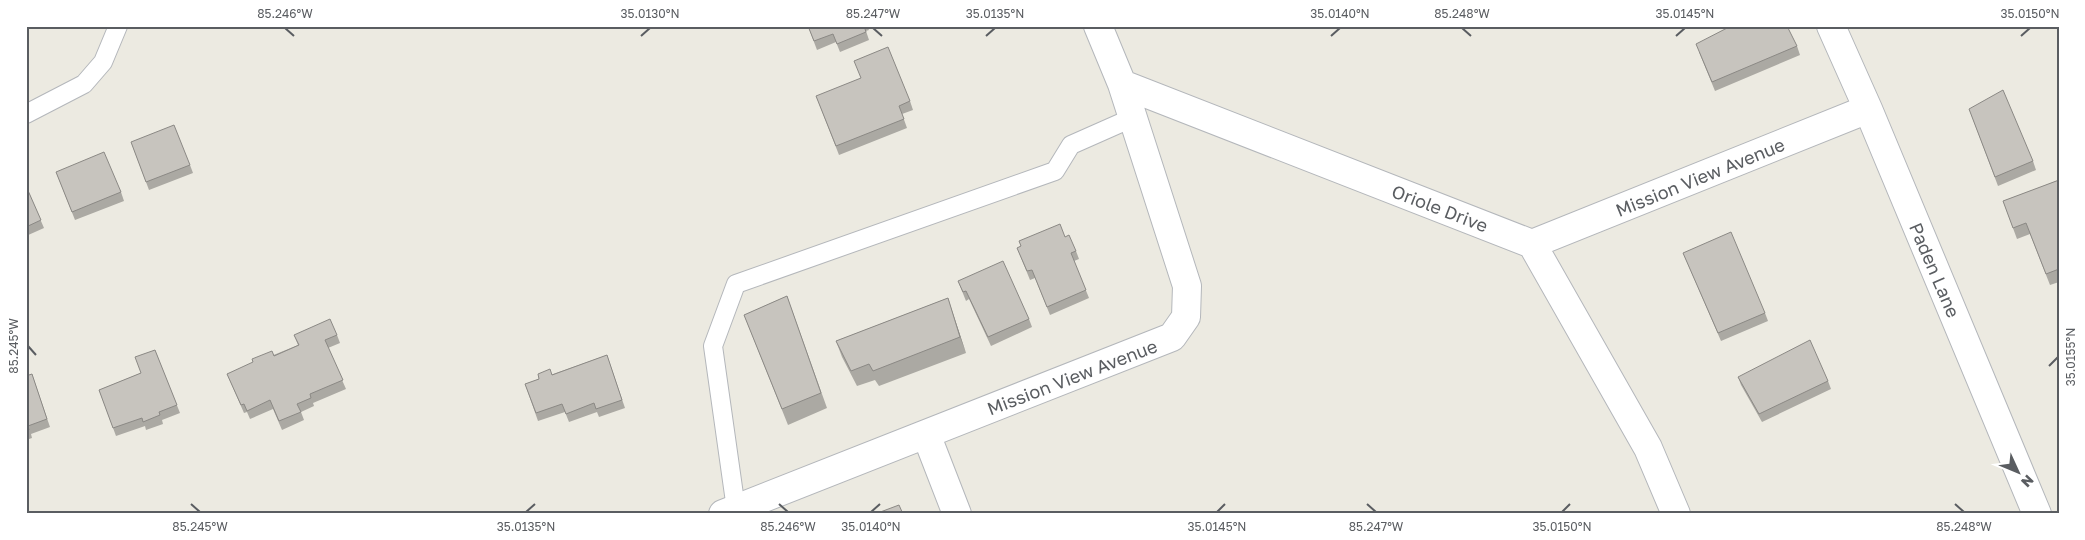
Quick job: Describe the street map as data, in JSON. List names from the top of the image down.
{
  "streets": {
    "street": ["Mission View Avenue", "Oriole Drive", "Paden Lane"]
  },
  "crossings": [
    ["Mission View Avenue", "Oriole Drive"],
    ["Mission View Avenue", "Paden Lane"]
  ],
  "north": "bottom right",
  "coordinates": [
    "85.246°W",
    "35.0130°N",
    "85.247°W",
    "35.0135°N",
    "35.0140°N",
    "85.248°W",
    "35.0145°N",
    "35.0150°N",
    "85.245°W",
    "35.0155°N"
  ]
}
